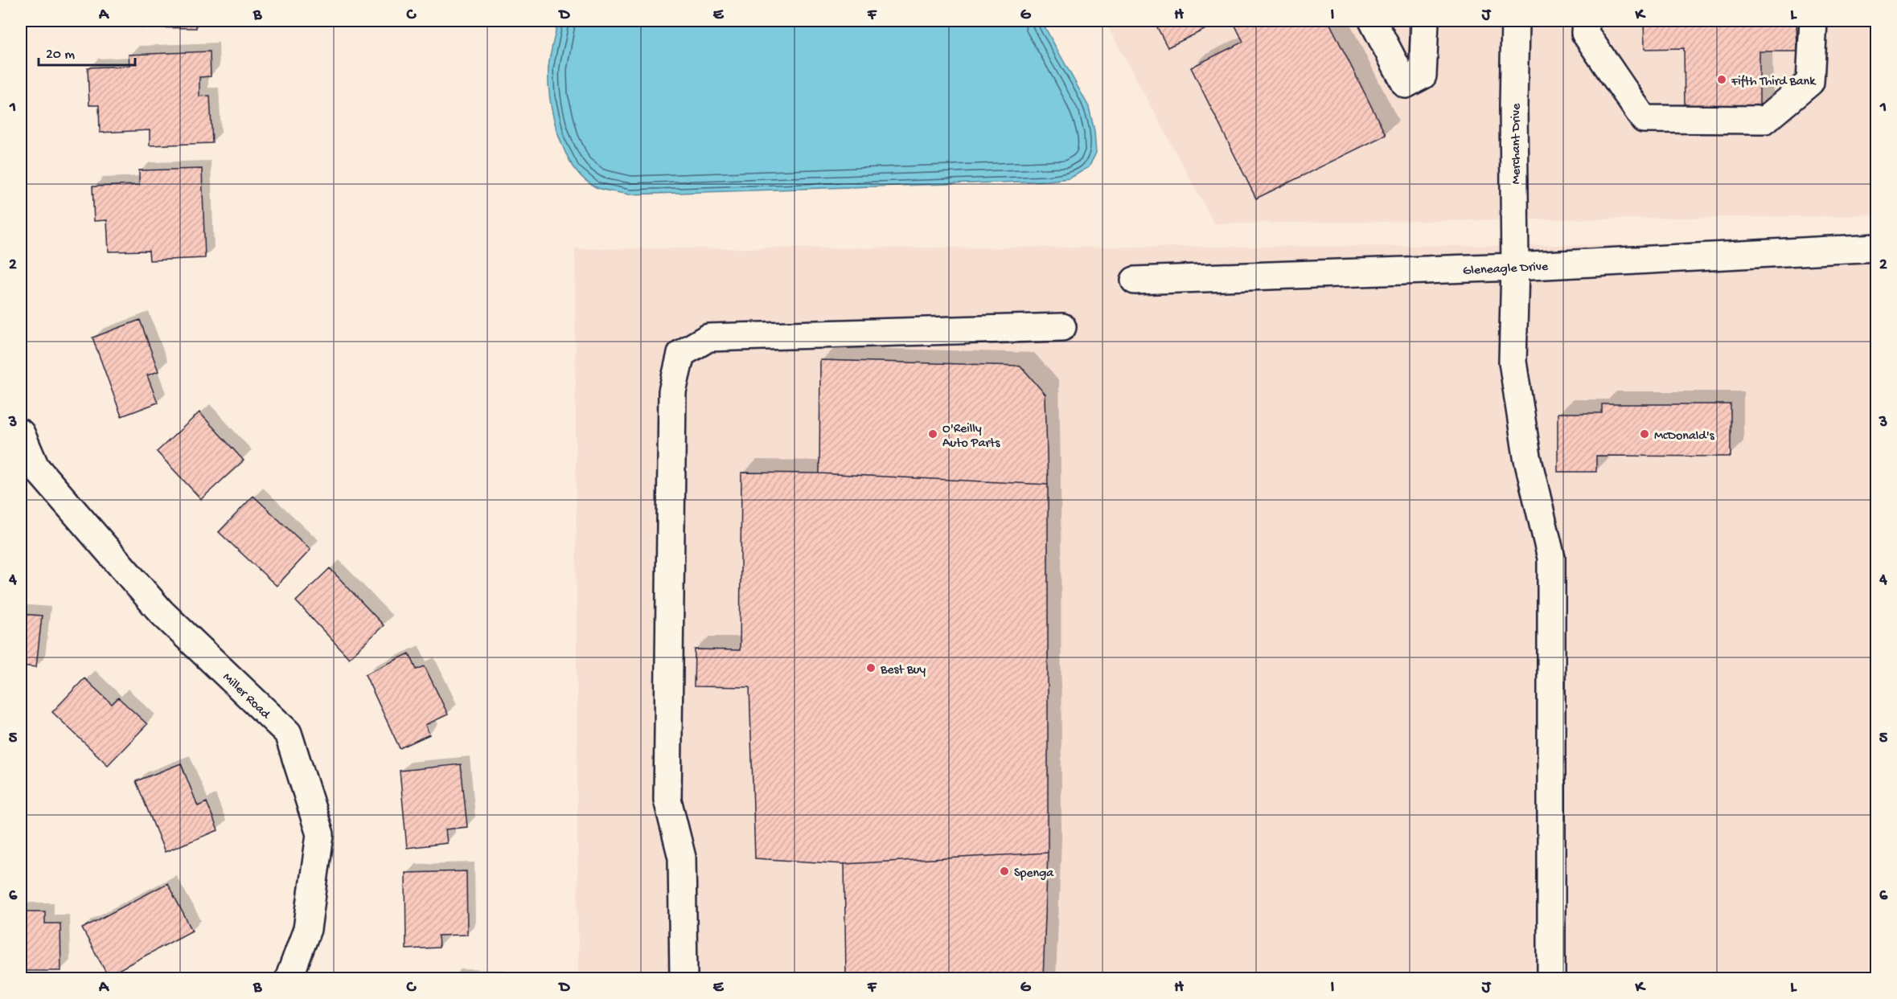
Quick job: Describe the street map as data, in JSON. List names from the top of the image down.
{
  "streets": {
    "street": ["Merchant Drive", "Gleneagle Drive", "Miller Road"]
  },
  "crossings": [
    ["Merchant Drive", "Gleneagle Drive"]
  ],
  "places": [
    "Fifth Third Bank",
    "O'Reilly Auto Parts",
    "McDonald's",
    "Best Buy",
    "Spenga"
  ],
  "scale_bar": "20 m",
  "grid": {
    "columns": [
      "A",
      "B",
      "C",
      "D",
      "E",
      "F",
      "G",
      "H",
      "I",
      "J",
      "K",
      "L"
    ],
    "rows": [
      "1",
      "2",
      "3",
      "4",
      "5",
      "6"
    ]
  }
}
